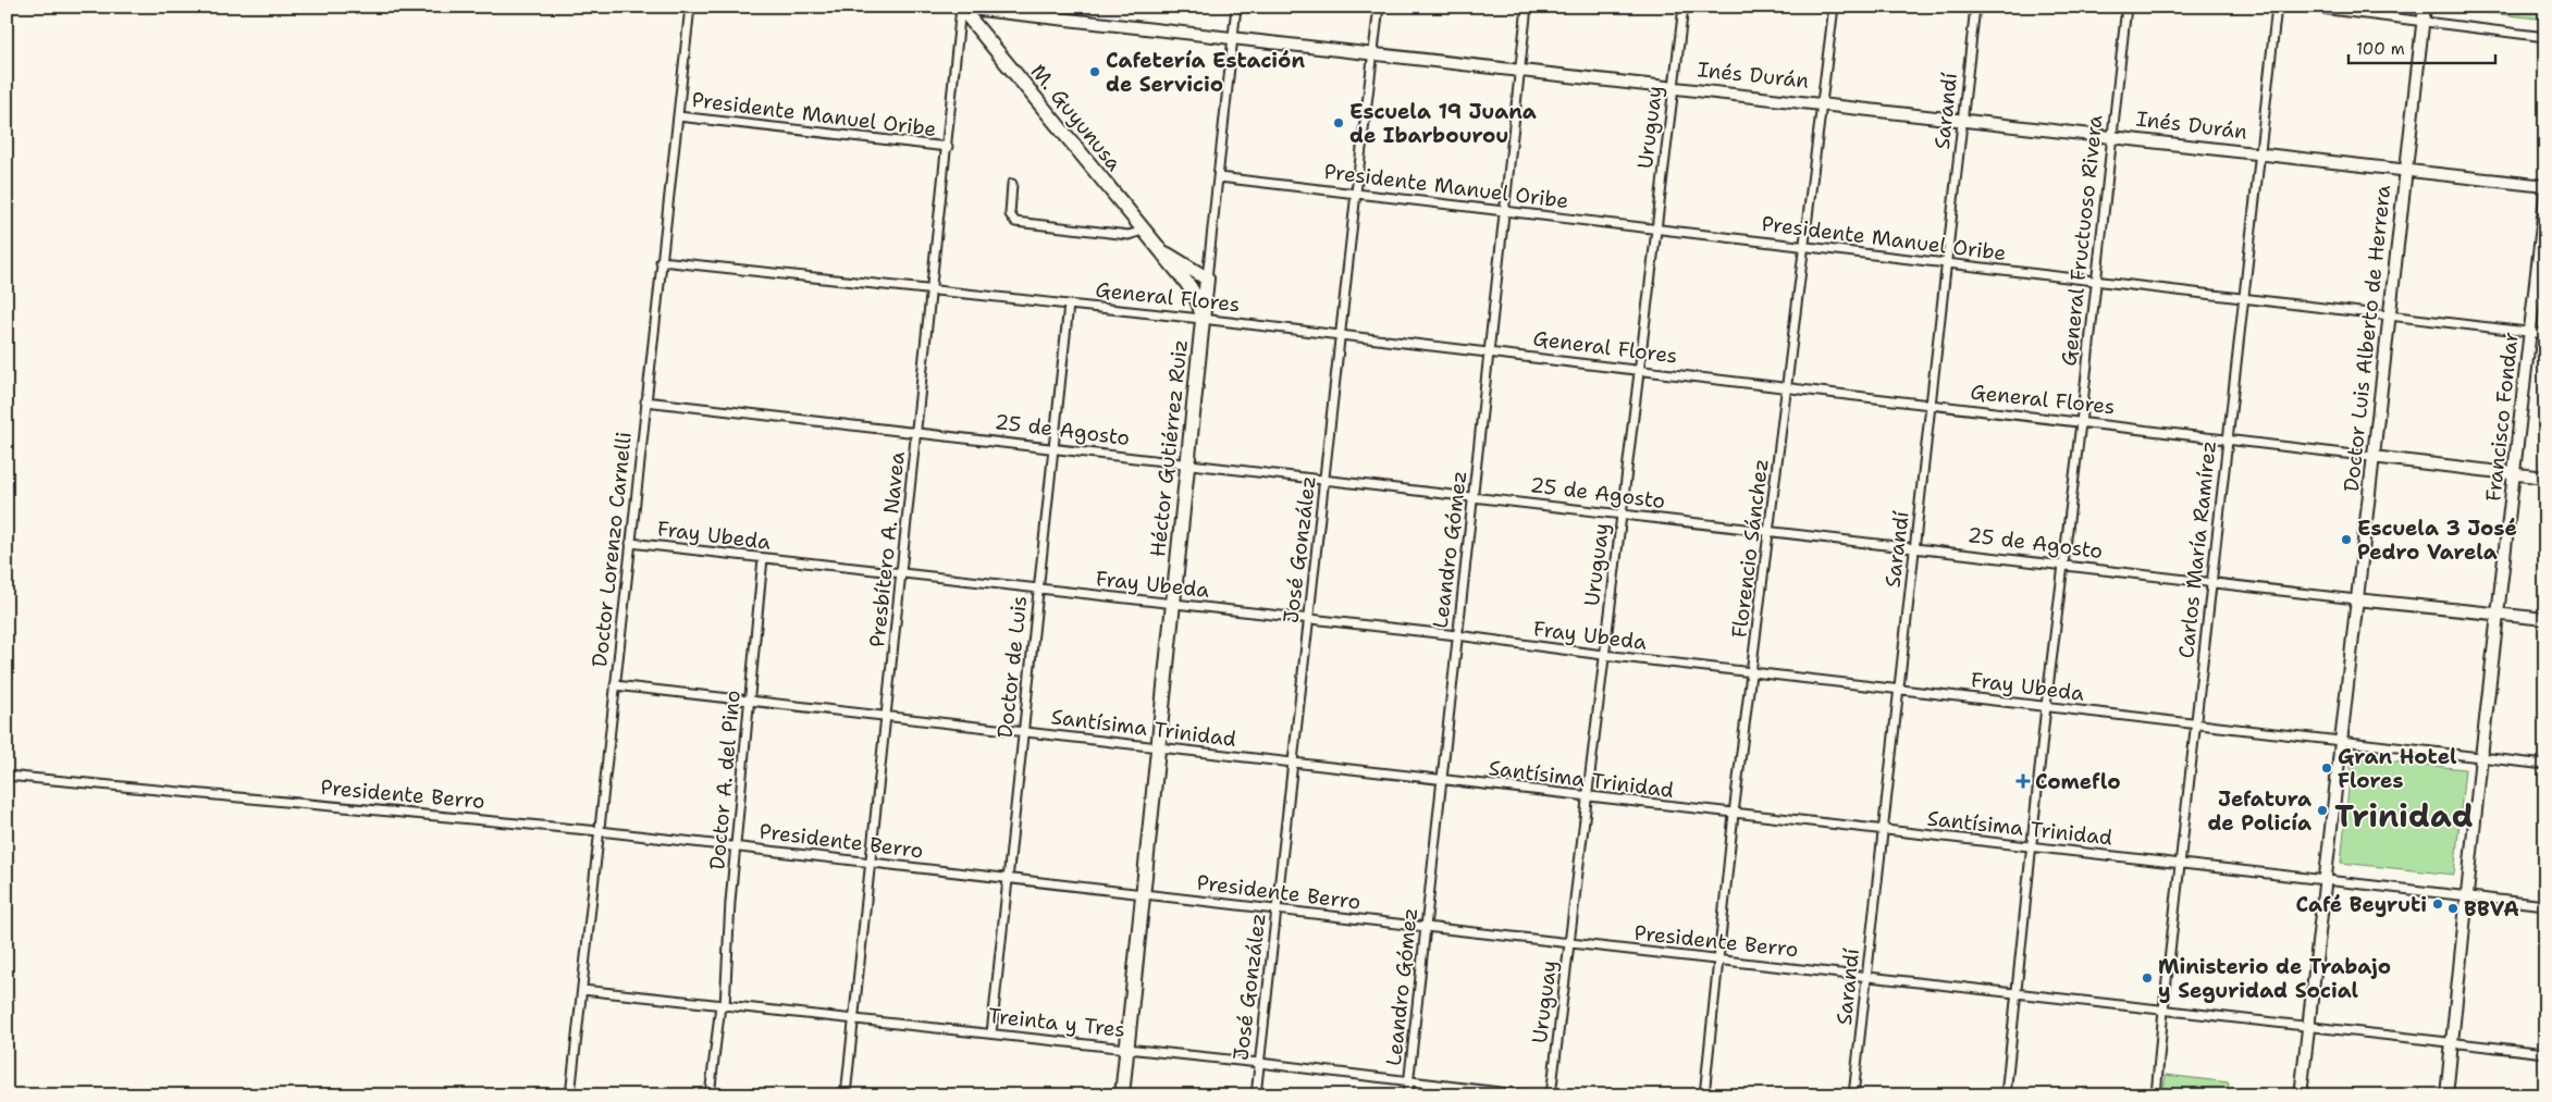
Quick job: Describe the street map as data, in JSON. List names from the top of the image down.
{
  "streets": {
    "highway": ["M. Guyunusa", "Héctor Gutiérrez Ruiz"],
    "street": [
      "Inés Durán",
      "Sarandí",
      "Presidente Manuel Oribe",
      "Uruguay",
      "General Fructuoso Rivera",
      "General Flores",
      "Doctor Luis Alberto de Herrera",
      "Francisco Fondar",
      "25 de Agosto",
      "Fray Ubeda",
      "Florencio Sánchez",
      "Doctor Lorenzo Carnelli",
      "Presbítero A. Navea",
      "José González",
      "Leandro Gómez",
      "Carlos María Ramírez",
      "Doctor de Luis",
      "Santísima Trinidad",
      "Doctor A. del Pino",
      "Presidente Berro",
      "Treinta y Tres"
    ]
  },
  "crossings": [
    ["Inés Durán", "Sarandí"],
    ["Inés Durán", "M. Guyunusa"],
    ["Inés Durán", "Uruguay"],
    ["Inés Durán", "General Fructuoso Rivera"],
    ["Inés Durán", "Doctor Luis Alberto de Herrera"],
    ["Inés Durán", "Héctor Gutiérrez Ruiz"],
    ["Inés Durán", "Florencio Sánchez"],
    ["Inés Durán", "Presbítero A. Navea"],
    ["Inés Durán", "José González"],
    ["Inés Durán", "Leandro Gómez"],
    ["Inés Durán", "Carlos María Ramírez"],
    ["Sarandí", "Presidente Manuel Oribe"],
    ["Sarandí", "General Flores"],
    ["Sarandí", "25 de Agosto"],
    ["Sarandí", "Fray Ubeda"],
    ["Sarandí", "Santísima Trinidad"],
    ["Sarandí", "Presidente Berro"],
    ["Presidente Manuel Oribe", "Uruguay"],
    ["Presidente Manuel Oribe", "General Fructuoso Rivera"],
    ["Presidente Manuel Oribe", "Doctor Luis Alberto de Herrera"],
    ["Presidente Manuel Oribe", "Francisco Fondar"],
    ["Presidente Manuel Oribe", "Héctor Gutiérrez Ruiz"],
    ["Presidente Manuel Oribe", "Florencio Sánchez"],
    ["Presidente Manuel Oribe", "Doctor Lorenzo Carnelli"],
    ["Presidente Manuel Oribe", "Presbítero A. Navea"],
    ["Presidente Manuel Oribe", "José González"],
    ["Presidente Manuel Oribe", "Leandro Gómez"],
    ["Presidente Manuel Oribe", "Carlos María Ramírez"],
    ["M. Guyunusa", "General Flores"],
    ["M. Guyunusa", "Héctor Gutiérrez Ruiz"],
    ["M. Guyunusa", "Presbítero A. Navea"],
    ["Uruguay", "General Flores"],
    ["Uruguay", "25 de Agosto"],
    ["Uruguay", "Fray Ubeda"],
    ["Uruguay", "Santísima Trinidad"],
    ["Uruguay", "Presidente Berro"],
    ["General Fructuoso Rivera", "General Flores"],
    ["General Fructuoso Rivera", "25 de Agosto"],
    ["General Fructuoso Rivera", "Fray Ubeda"],
    ["General Fructuoso Rivera", "Santísima Trinidad"],
    ["General Fructuoso Rivera", "Presidente Berro"],
    ["General Flores", "Doctor Luis Alberto de Herrera"],
    ["General Flores", "Francisco Fondar"],
    ["General Flores", "Héctor Gutiérrez Ruiz"],
    ["General Flores", "Florencio Sánchez"],
    ["General Flores", "Doctor Lorenzo Carnelli"],
    ["General Flores", "Presbítero A. Navea"],
    ["General Flores", "José González"],
    ["General Flores", "Leandro Gómez"],
    ["General Flores", "Carlos María Ramírez"],
    ["General Flores", "Doctor de Luis"],
    ["Doctor Luis Alberto de Herrera", "25 de Agosto"],
    ["Doctor Luis Alberto de Herrera", "Fray Ubeda"],
    ["Doctor Luis Alberto de Herrera", "Santísima Trinidad"],
    ["Doctor Luis Alberto de Herrera", "Presidente Berro"],
    ["Francisco Fondar", "25 de Agosto"],
    ["Francisco Fondar", "Fray Ubeda"],
    ["Francisco Fondar", "Santísima Trinidad"],
    ["Francisco Fondar", "Presidente Berro"],
    ["25 de Agosto", "Héctor Gutiérrez Ruiz"],
    ["25 de Agosto", "Florencio Sánchez"],
    ["25 de Agosto", "Doctor Lorenzo Carnelli"],
    ["25 de Agosto", "Presbítero A. Navea"],
    ["25 de Agosto", "José González"],
    ["25 de Agosto", "Leandro Gómez"],
    ["25 de Agosto", "Carlos María Ramírez"],
    ["25 de Agosto", "Doctor de Luis"],
    ["Héctor Gutiérrez Ruiz", "Fray Ubeda"],
    ["Héctor Gutiérrez Ruiz", "Santísima Trinidad"],
    ["Héctor Gutiérrez Ruiz", "Presidente Berro"],
    ["Héctor Gutiérrez Ruiz", "Treinta y Tres"],
    ["Fray Ubeda", "Florencio Sánchez"],
    ["Fray Ubeda", "Doctor Lorenzo Carnelli"],
    ["Fray Ubeda", "Presbítero A. Navea"],
    ["Fray Ubeda", "José González"],
    ["Fray Ubeda", "Leandro Gómez"],
    ["Fray Ubeda", "Carlos María Ramírez"],
    ["Fray Ubeda", "Doctor de Luis"],
    ["Fray Ubeda", "Doctor A. del Pino"],
    ["Florencio Sánchez", "Santísima Trinidad"],
    ["Florencio Sánchez", "Presidente Berro"],
    ["Doctor Lorenzo Carnelli", "Santísima Trinidad"],
    ["Doctor Lorenzo Carnelli", "Presidente Berro"],
    ["Doctor Lorenzo Carnelli", "Treinta y Tres"],
    ["Presbítero A. Navea", "Santísima Trinidad"],
    ["Presbítero A. Navea", "Presidente Berro"],
    ["Presbítero A. Navea", "Treinta y Tres"],
    ["José González", "Santísima Trinidad"],
    ["José González", "Presidente Berro"],
    ["José González", "Treinta y Tres"],
    ["Leandro Gómez", "Santísima Trinidad"],
    ["Leandro Gómez", "Presidente Berro"],
    ["Leandro Gómez", "Treinta y Tres"],
    ["Carlos María Ramírez", "Santísima Trinidad"],
    ["Carlos María Ramírez", "Presidente Berro"],
    ["Doctor de Luis", "Santísima Trinidad"],
    ["Doctor de Luis", "Presidente Berro"],
    ["Doctor de Luis", "Treinta y Tres"],
    ["Santísima Trinidad", "Doctor A. del Pino"],
    ["Doctor A. del Pino", "Presidente Berro"],
    ["Doctor A. del Pino", "Treinta y Tres"]
  ],
  "districts": ["Trinidad"],
  "places": {
    "other": [
      "Cafetería Estación de Servicio",
      "Escuela 19 Juana de Ibarbourou",
      "Escuela 3 José Pedro Varela",
      "Gran Hotel Flores",
      "Jefatura de Policía",
      "Café Beyruti",
      "BBVA",
      "Ministerio de Trabajo y Seguridad Social"
    ],
    "health": ["Comeflo"]
  },
  "scale_bar": "100 m"
}
